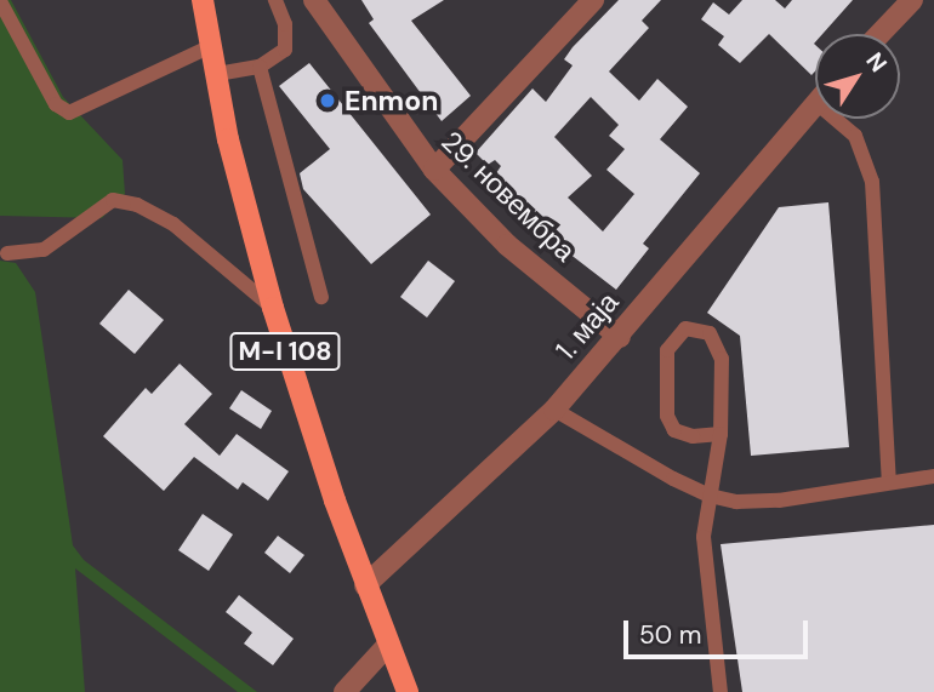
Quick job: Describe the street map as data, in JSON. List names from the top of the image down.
{
  "streets": {
    "main road": ["M-I 108"],
    "street": ["29. новембра", "1. маја"]
  },
  "crossings": [
    ["29. новембра", "1. маја"],
    ["1. маја", "M-I 108"]
  ],
  "places": ["Enmon"],
  "scale_bar": "50 m",
  "north": "top right"
}
